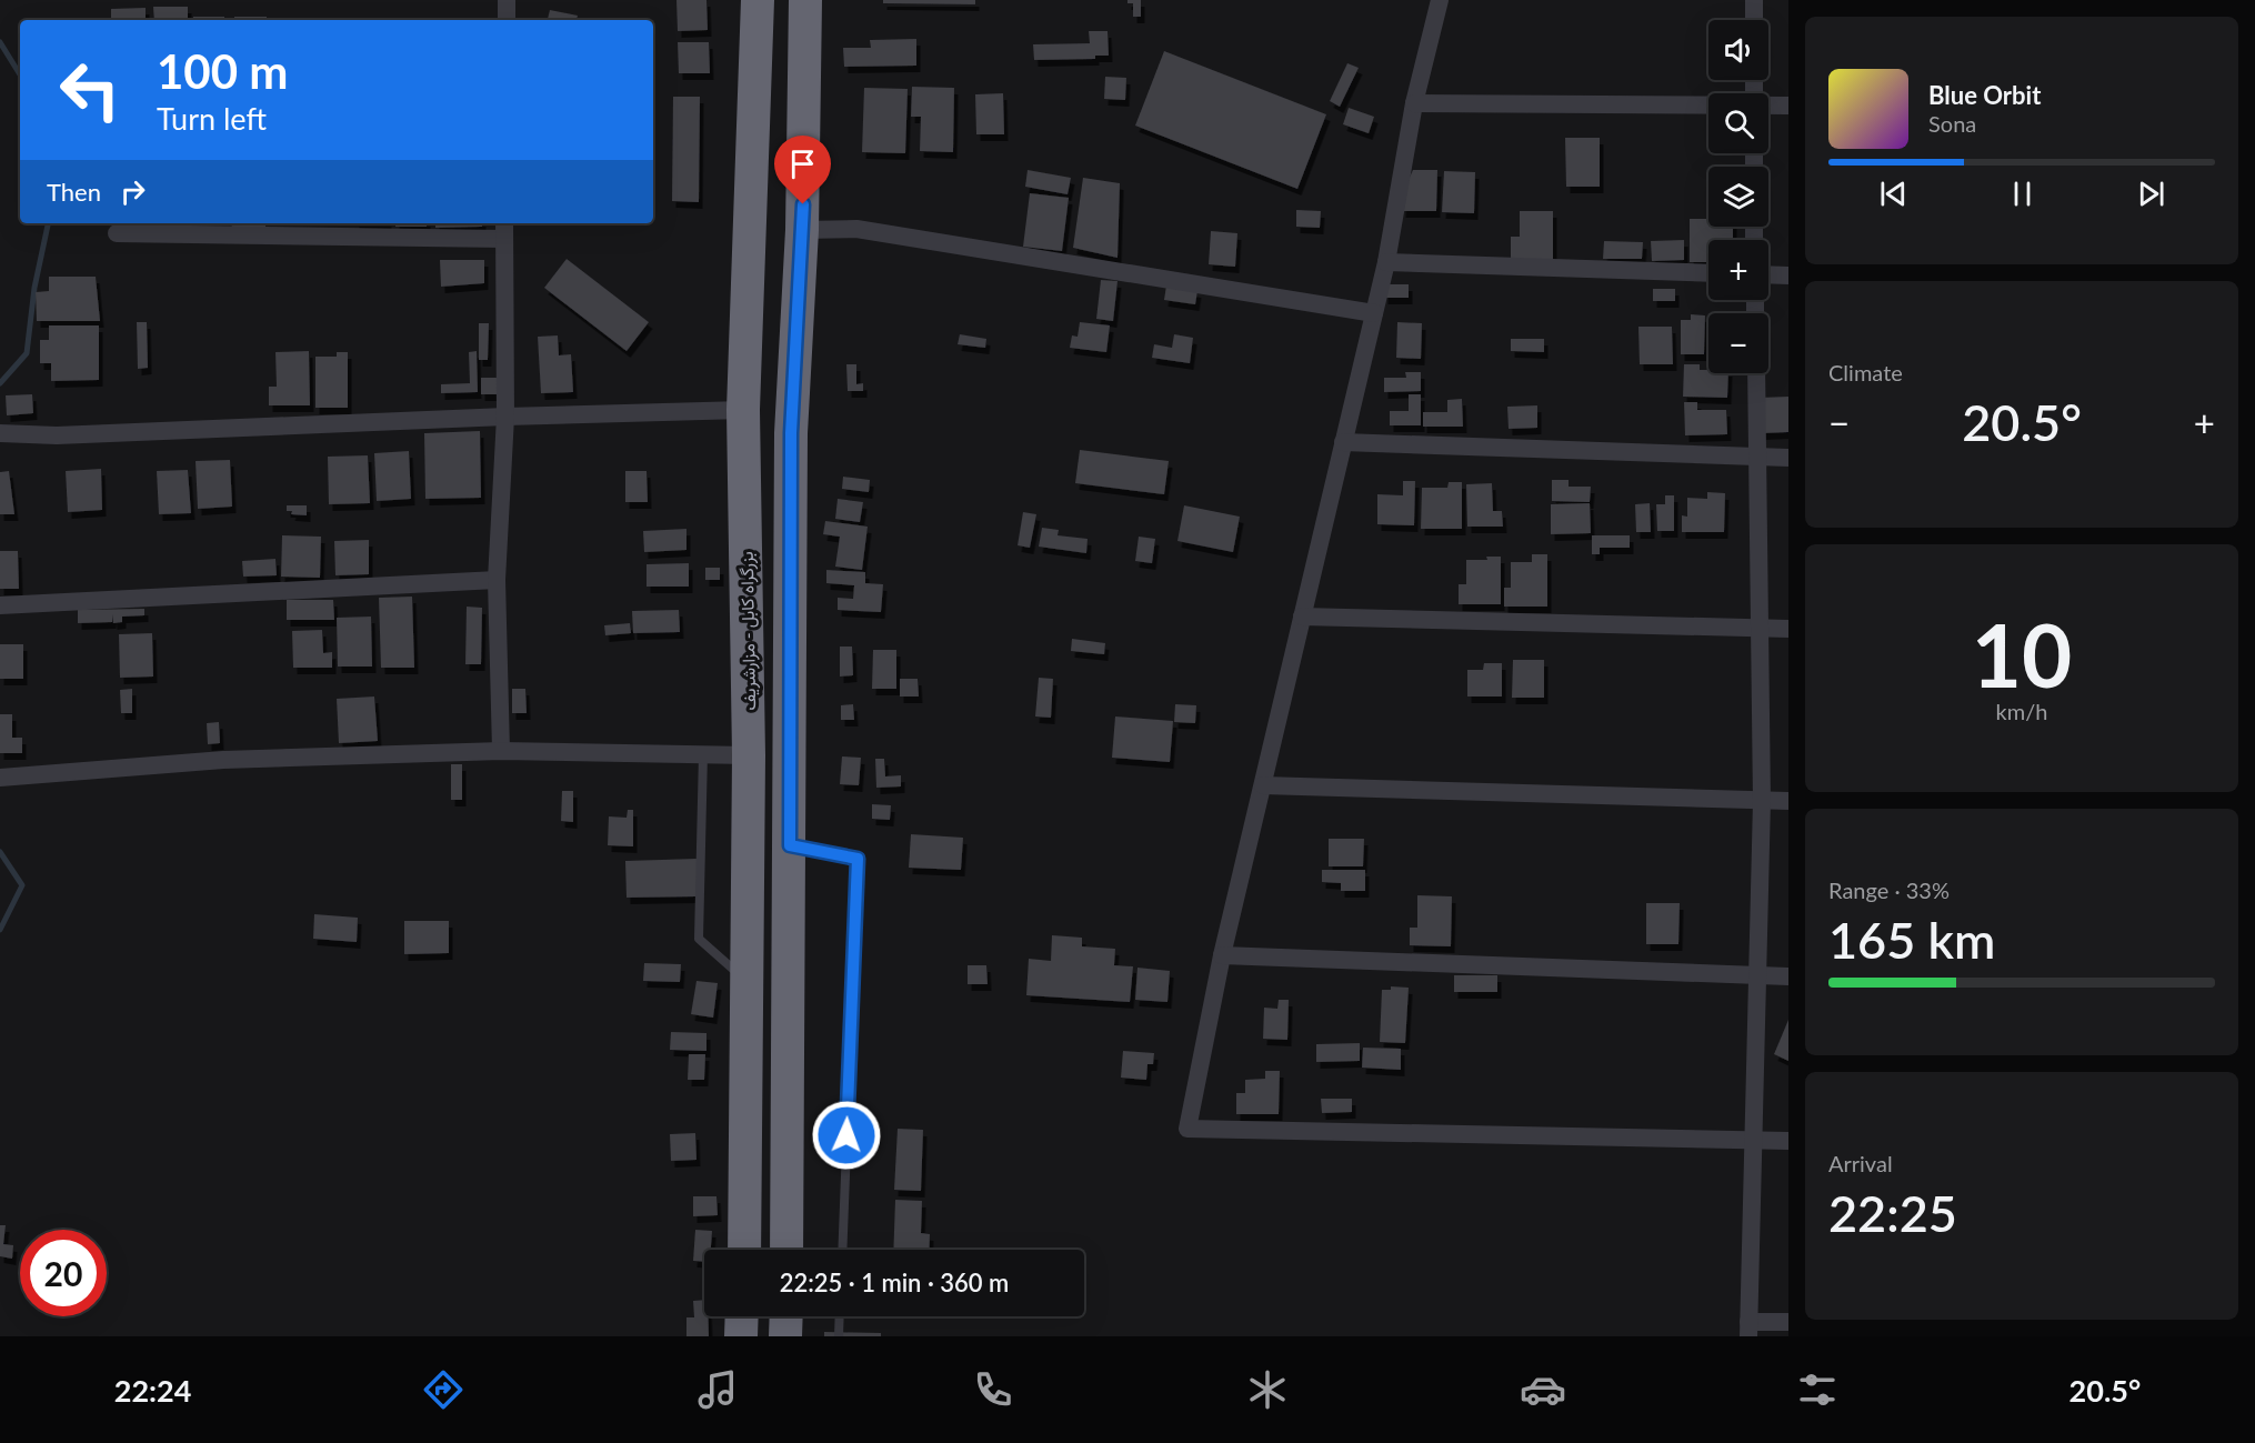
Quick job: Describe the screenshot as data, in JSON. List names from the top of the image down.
{
  "streets": {
    "highway": ["بزرگراه کابل - مزارشریف"]
  },
  "page": {
    "map_buttons": ["+", "−"],
    "turn": ["100 m", "Turn left"],
    "song": ["Blue Orbit", "Sona"],
    "then": "Then",
    "tile": [
      "Climate",
      ["10", "km/h"],
      ["Range · 33%", "165 km"],
      ["Arrival", "22:25"]
    ],
    "heat": ["−", "20.5°", "+"],
    "limit": "20",
    "trip": "22:25 · 1 min · 360 m",
    "tabs": ["22:24", "20.5°"]
  }
}
